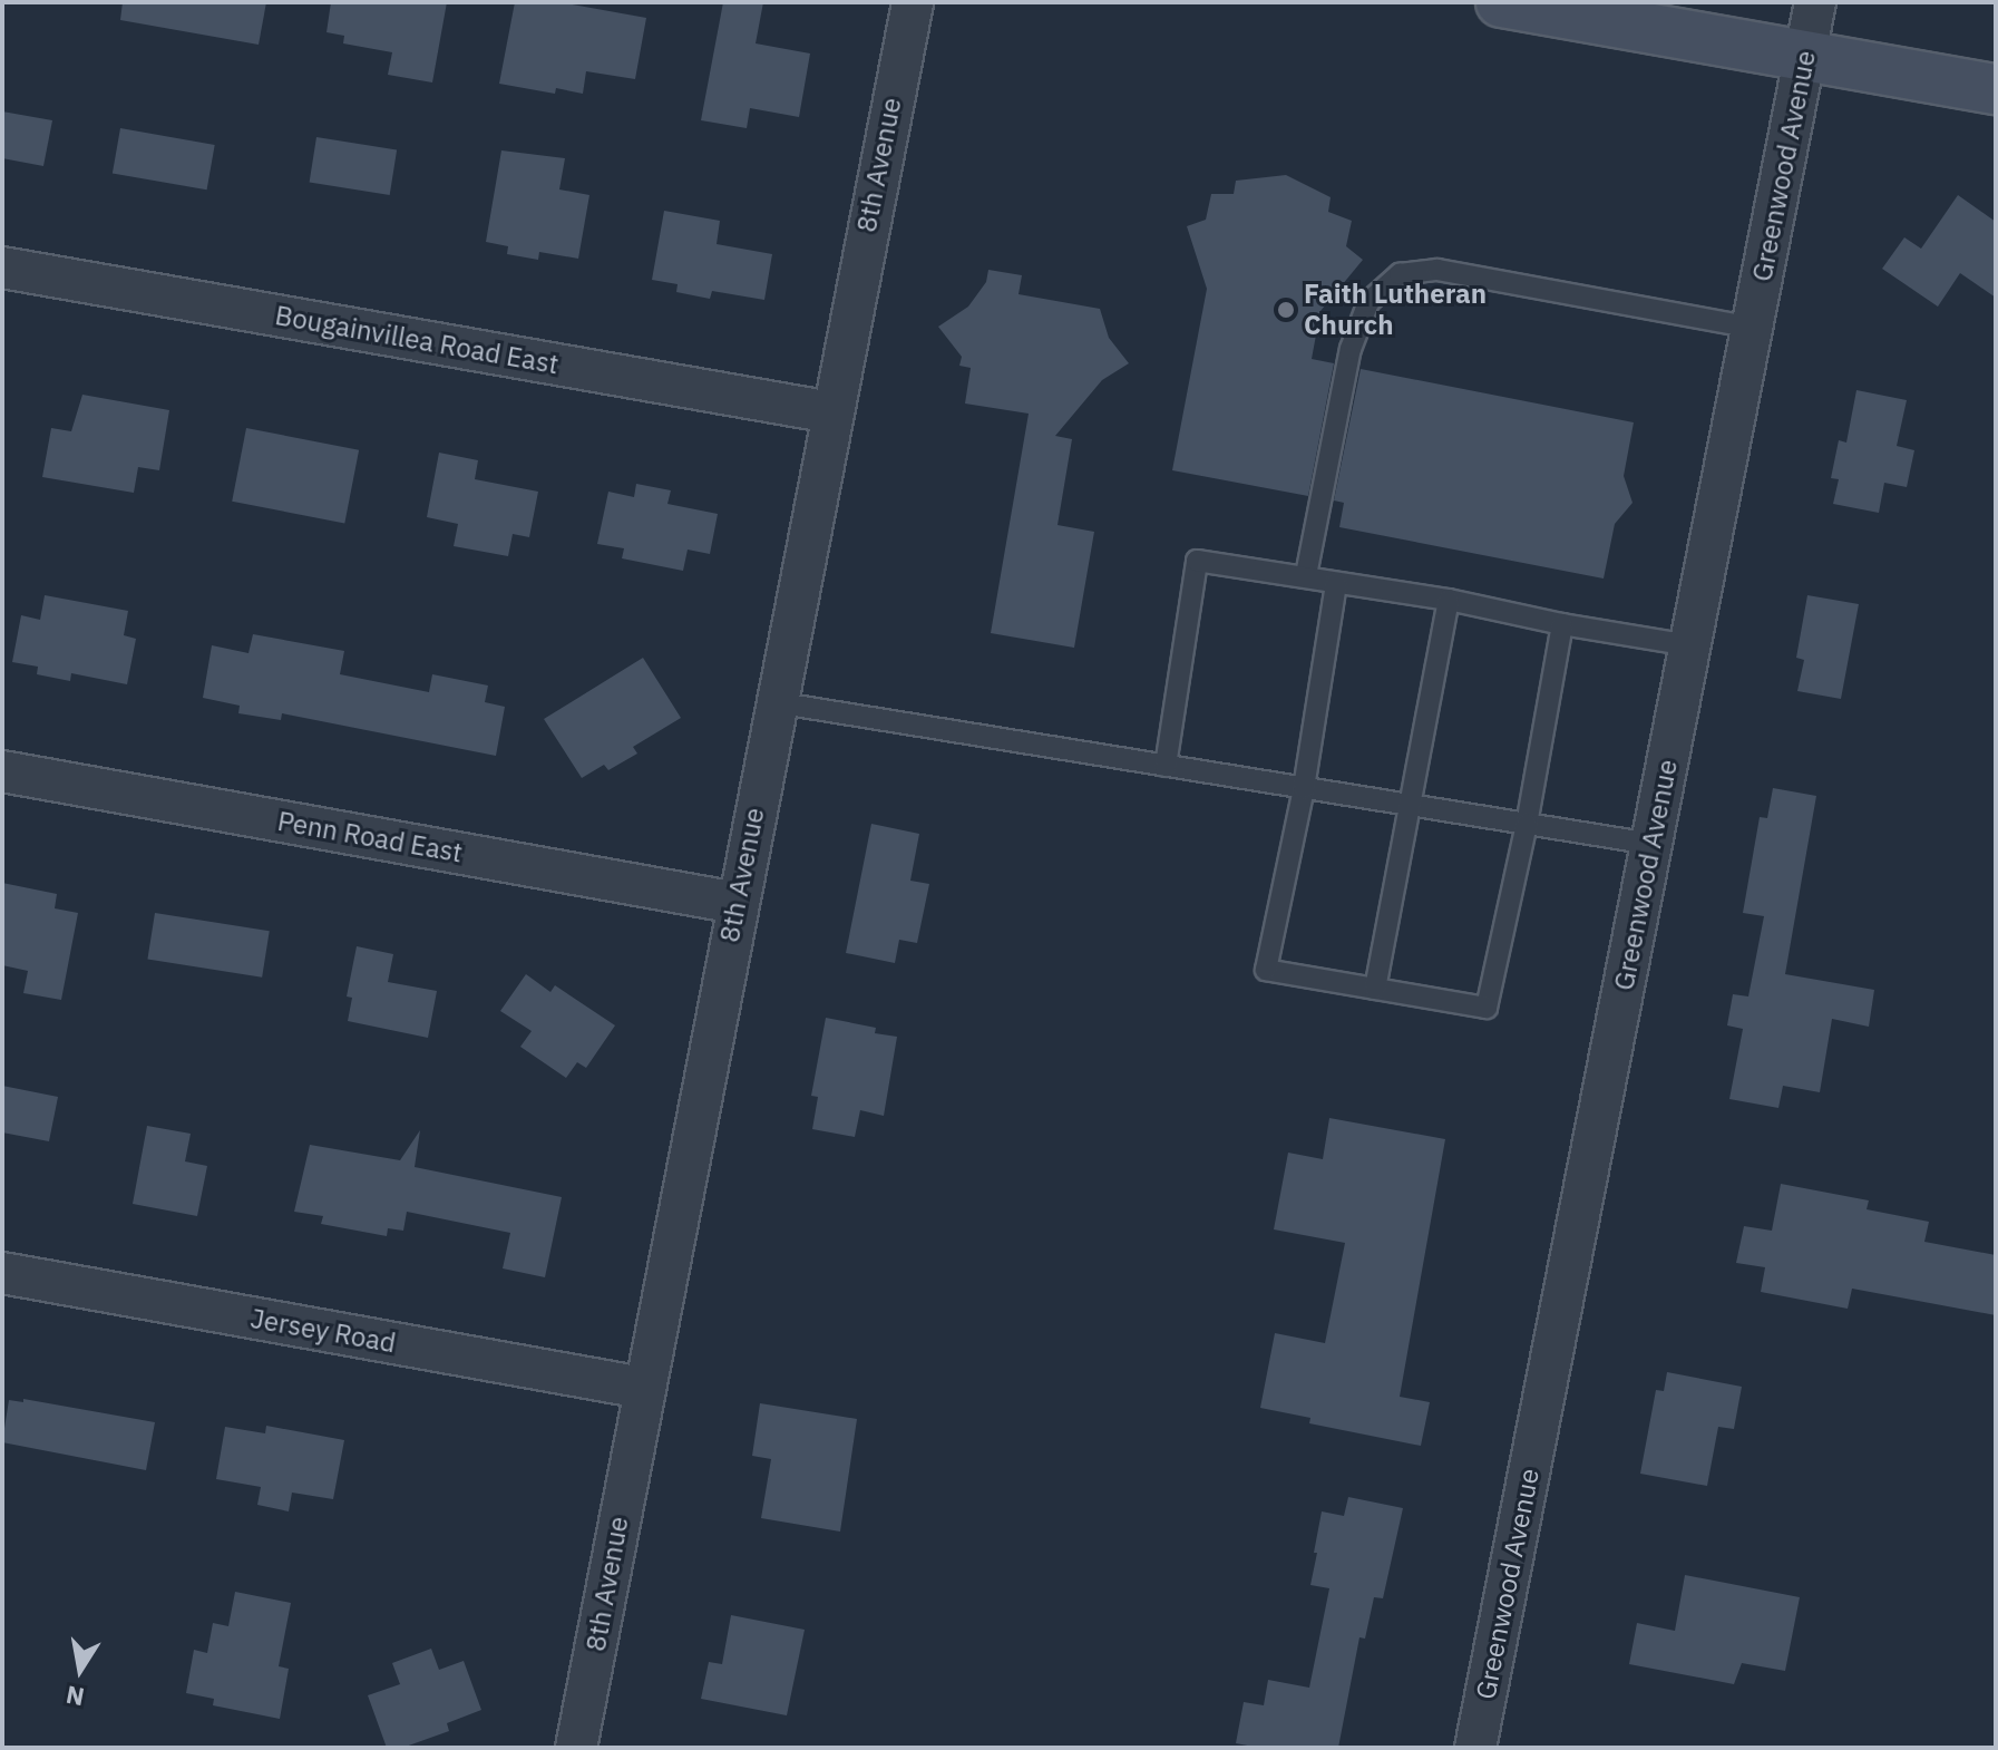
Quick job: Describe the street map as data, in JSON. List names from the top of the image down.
{
  "streets": {
    "street": [
      "8th Avenue",
      "Greenwood Avenue",
      "Bougainvillea Road East",
      "Penn Road East",
      "Jersey Road"
    ]
  },
  "crossings": [
    ["8th Avenue", "Bougainvillea Road East"],
    ["8th Avenue", "Penn Road East"],
    ["8th Avenue", "Jersey Road"]
  ],
  "places": ["Faith Lutheran Church"],
  "north": "bottom"
}
